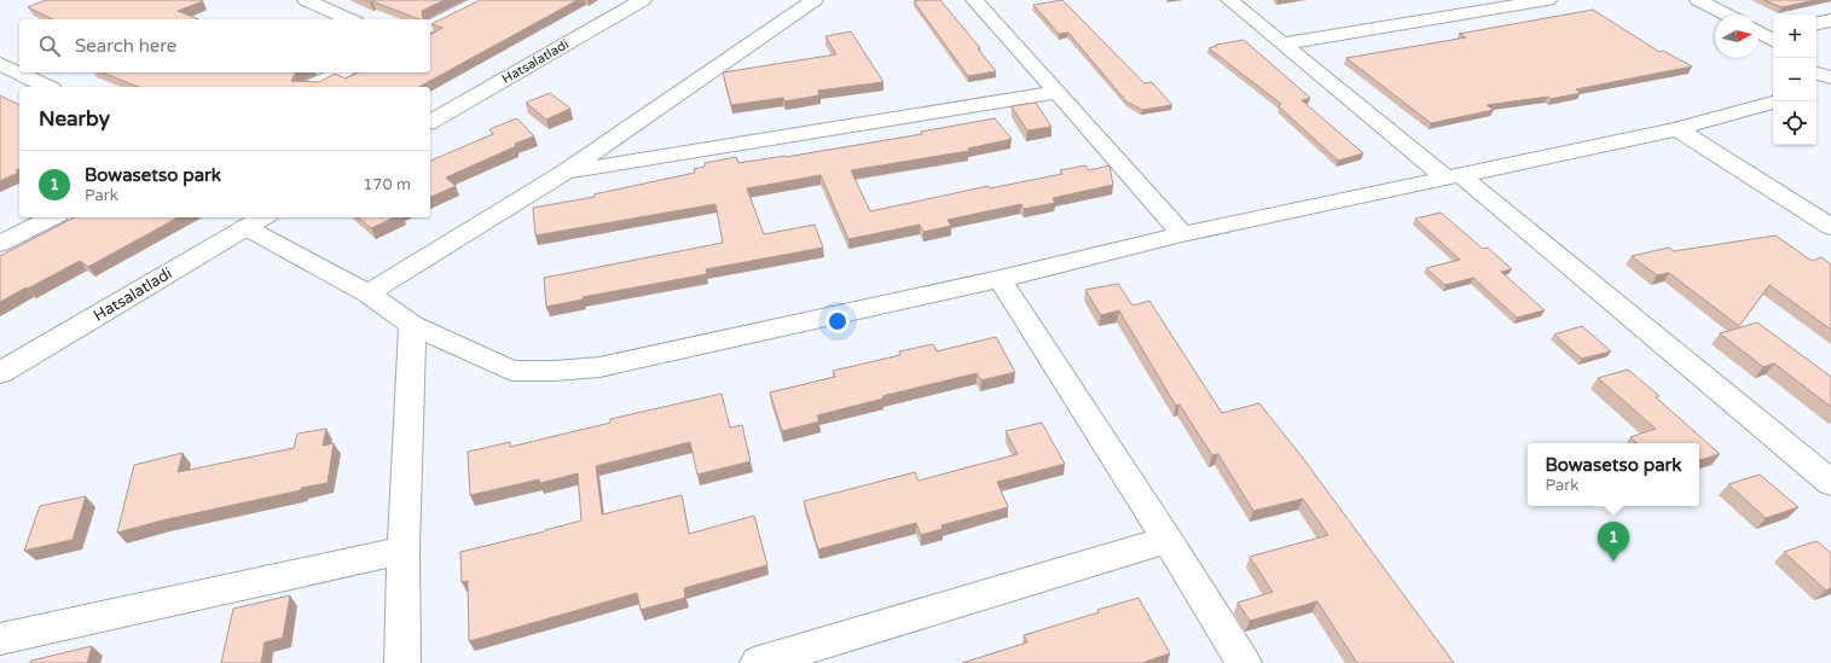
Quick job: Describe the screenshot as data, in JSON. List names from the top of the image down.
{
  "streets": {
    "street": ["Hatsalatladi"]
  },
  "north": "right",
  "page": {
    "map_buttons": ["+", "−"],
    "search": "Search here",
    "heading": "Nearby",
    "list": [
      {
        "mark": "1",
        "name": "Bowasetso park",
        "note": "Park",
        "value": "170 m"
      }
    ],
    "popup": ["Bowasetso park", "Park"],
    "pins": "1"
  }
}
